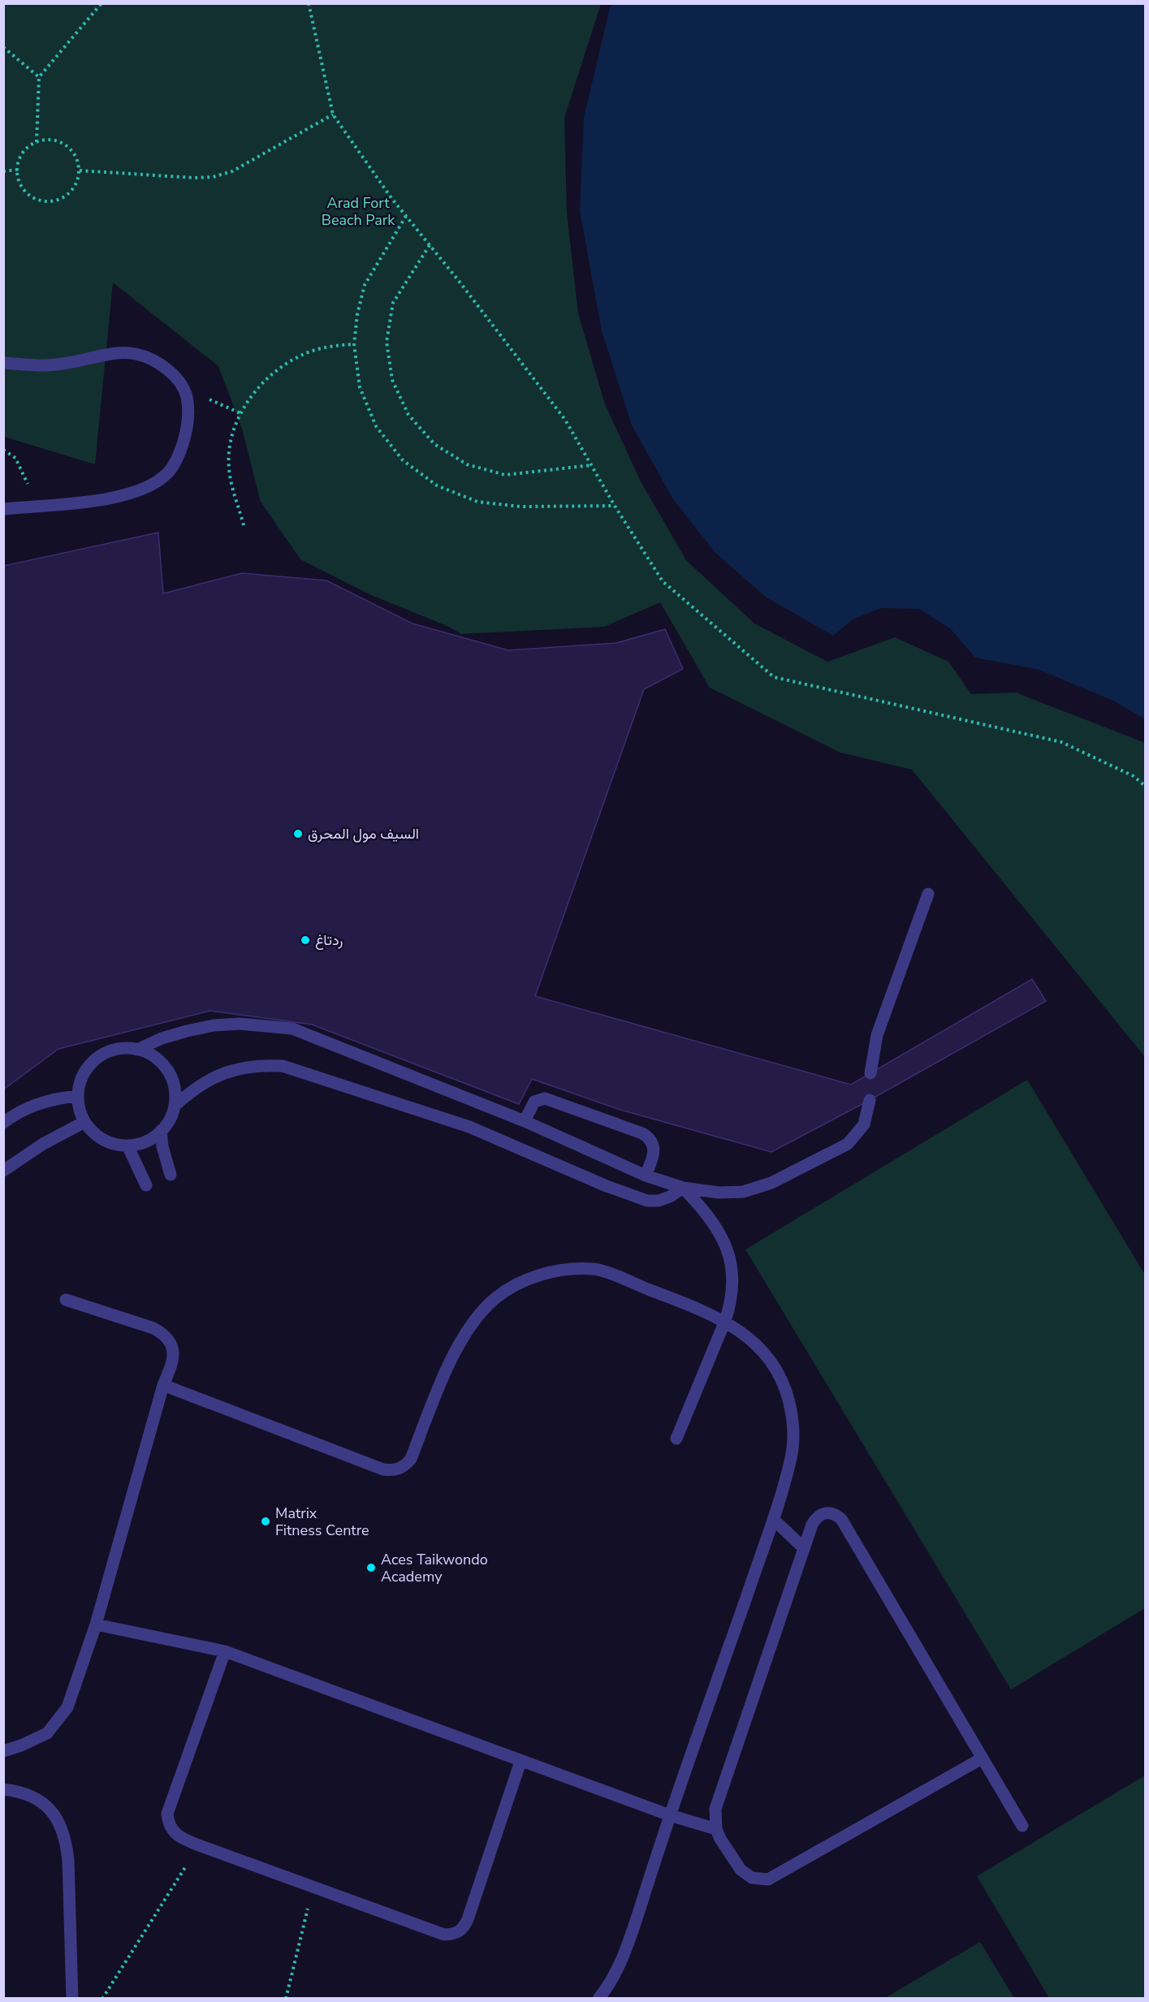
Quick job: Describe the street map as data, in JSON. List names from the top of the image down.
{
  "parks": ["Arad Fort Beach Park"],
  "places": [
    "السيف مول المحرق",
    "ردتاغ",
    "Matrix Fitness Centre",
    "Aces Taikwondo Academy"
  ]
}
